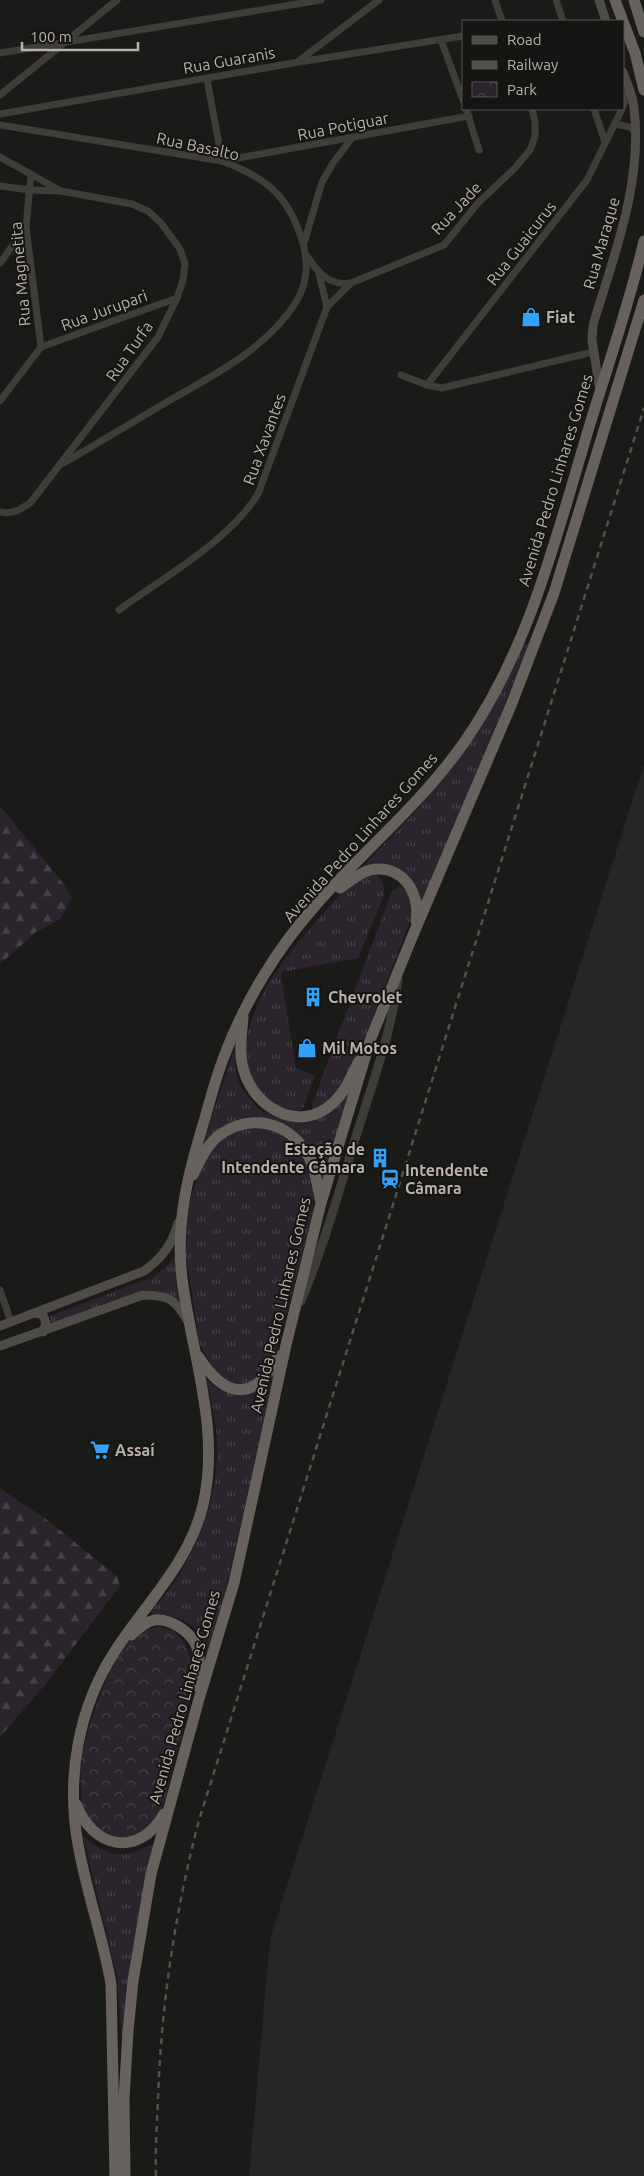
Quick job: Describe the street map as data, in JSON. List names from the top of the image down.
{
  "streets": {
    "highway": ["Avenida Pedro Linhares Gomes"],
    "main road": ["Rua Maraque"],
    "street": [
      "Rua Guaranis",
      "Rua Potiguar",
      "Rua Basalto",
      "Rua Jade",
      "Rua Guaicurus",
      "Rua Magnetita",
      "Rua Jurupari",
      "Rua Turfa",
      "Rua Xavantes"
    ]
  },
  "crossings": [
    ["Rua Potiguar", "Rua Basalto"],
    ["Rua Basalto", "Rua Turfa"],
    ["Rua Jade", "Rua Xavantes"],
    ["Rua Guaicurus", "Rua Maraque"],
    ["Rua Maraque", "Avenida Pedro Linhares Gomes"],
    ["Rua Magnetita", "Rua Jurupari"],
    ["Rua Magnetita", "Rua Turfa"],
    ["Rua Jurupari", "Rua Turfa"]
  ],
  "places": {
    "shop": ["Fiat", "Mil Motos"],
    "building": ["Chevrolet", "Estação de Intendente Câmara"],
    "station": ["Intendente Câmara"],
    "supermarket": ["Assaí"]
  },
  "legend": ["Road", "Railway", "Park"],
  "scale_bar": "100 m"
}
